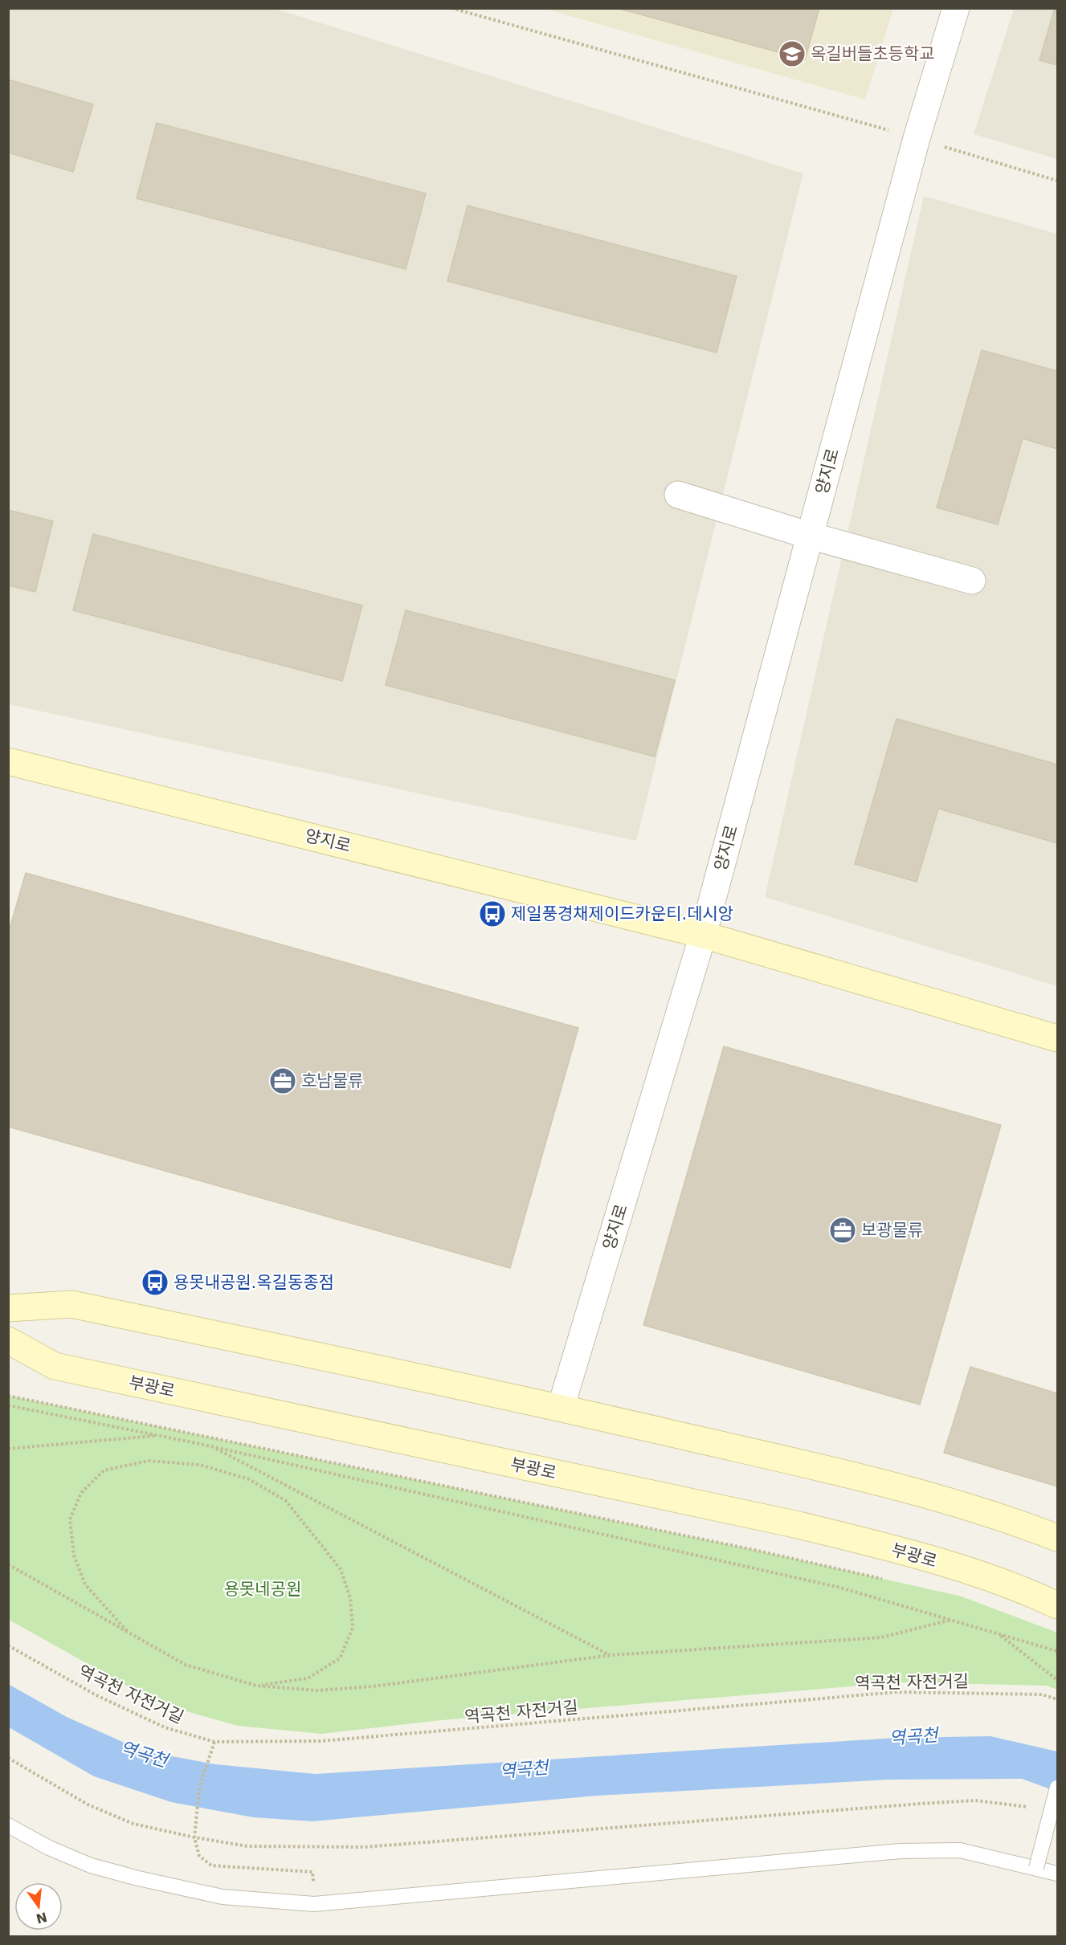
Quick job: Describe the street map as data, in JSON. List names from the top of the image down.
{
  "streets": {
    "main road": ["양지로", "부광로"],
    "path": ["역곡천 자전거길"]
  },
  "water": ["역곡천"],
  "parks": ["용못네공원"],
  "places": {
    "school or university": ["옥길버들초등학교"],
    "bus stop": ["제일풍경채제이드카운티.데시앙", "용못내공원.옥길동종점"],
    "office": ["호남물류", "보광물류"]
  },
  "north": "bottom"
}
